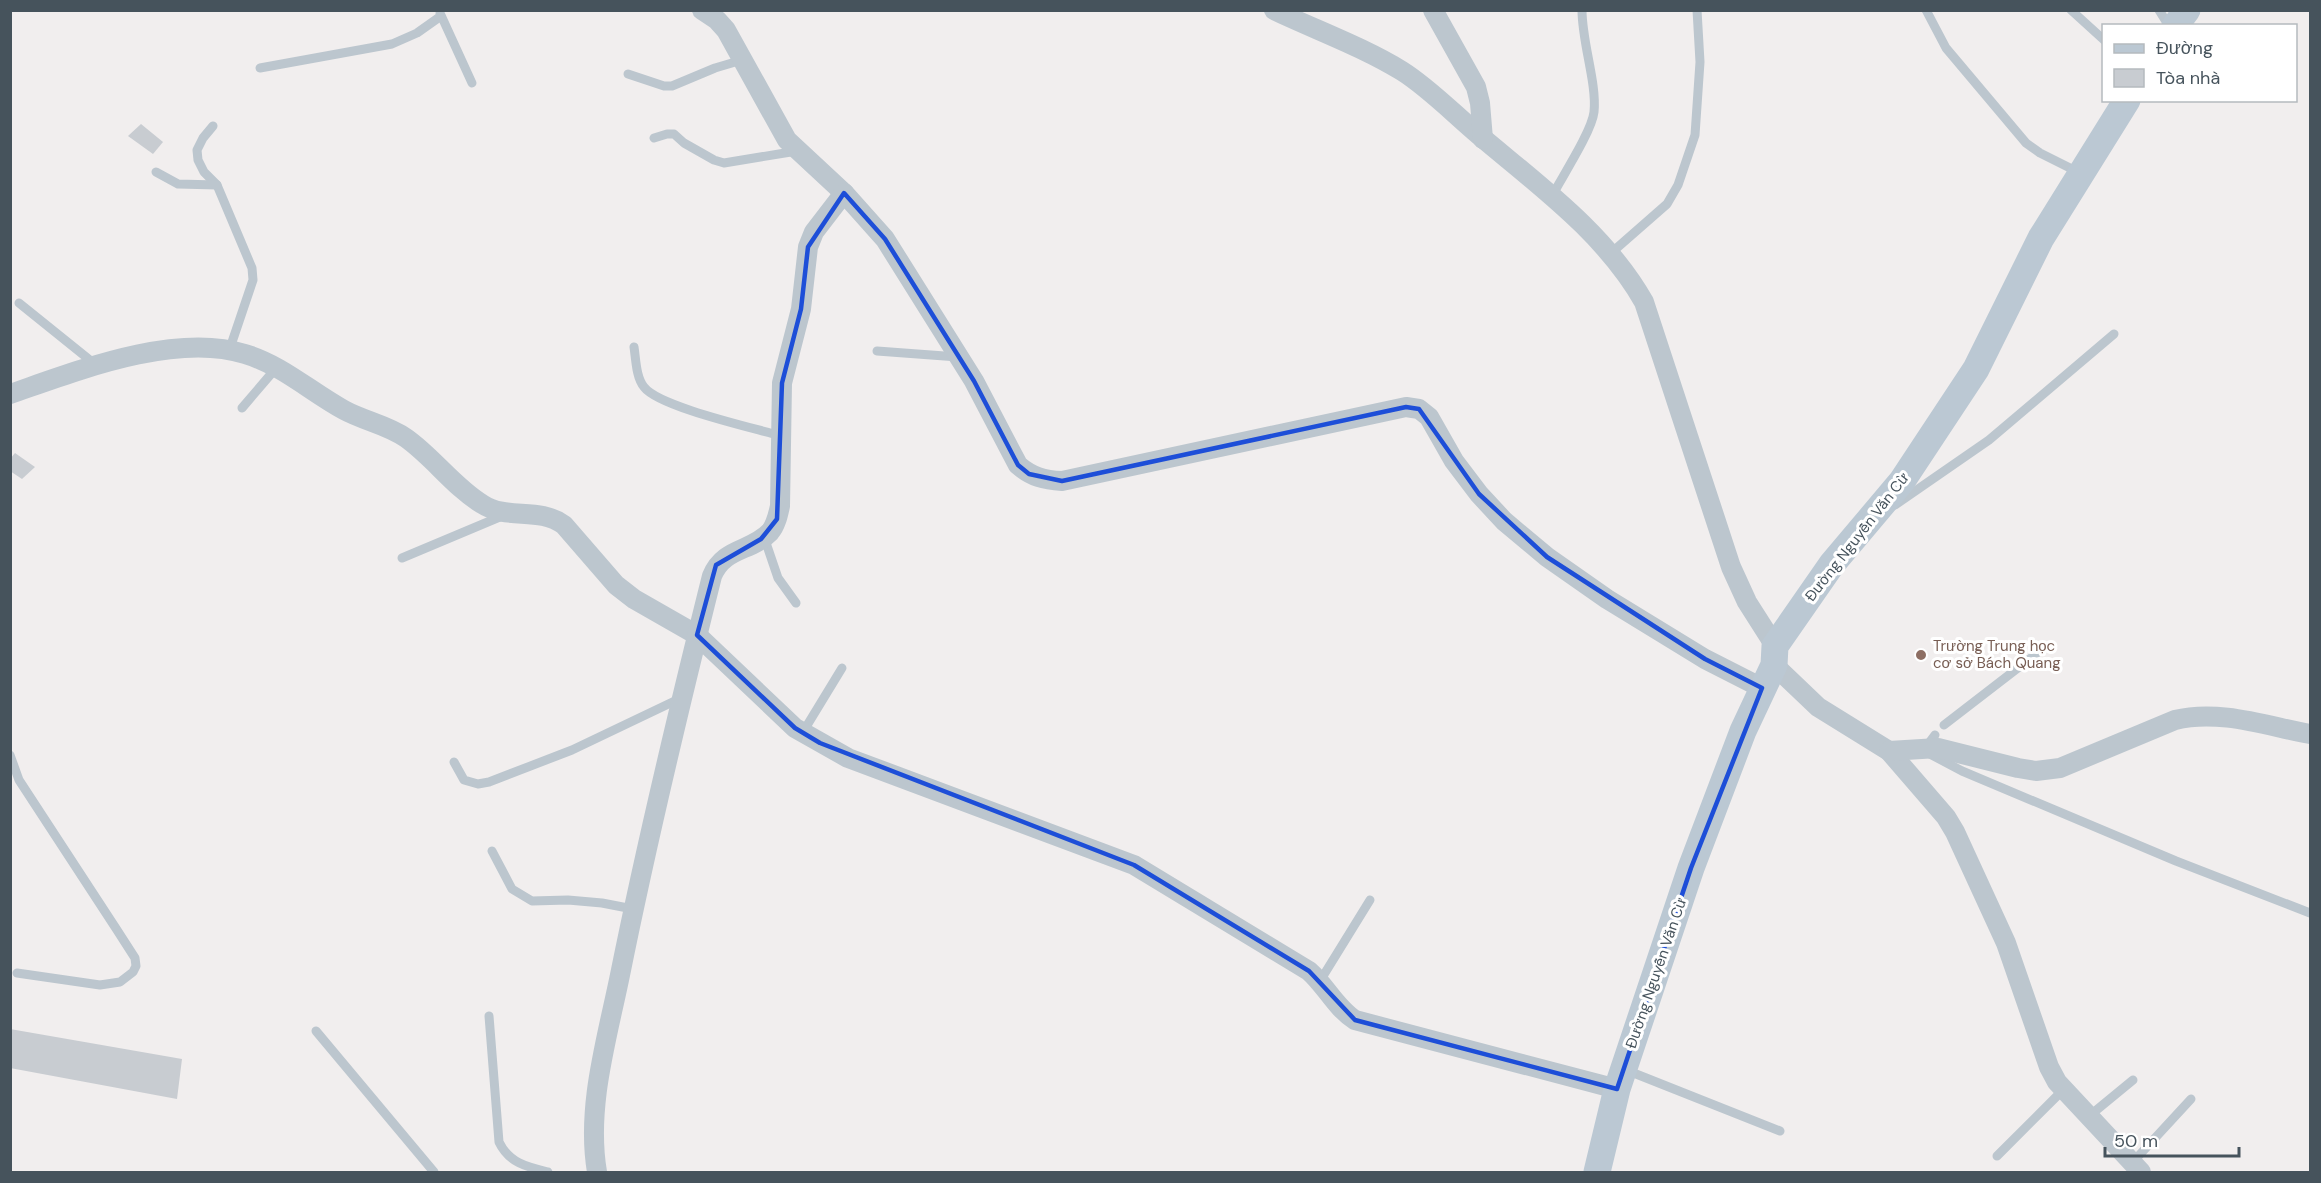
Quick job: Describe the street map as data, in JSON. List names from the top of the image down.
{
  "streets": {
    "street": ["Đường Nguyễn Văn Cừ"]
  },
  "places": ["Trường Trung học cơ sở Bách Quang"],
  "legend": ["Đường", "Tòa nhà"],
  "scale_bar": "50 m"
}
